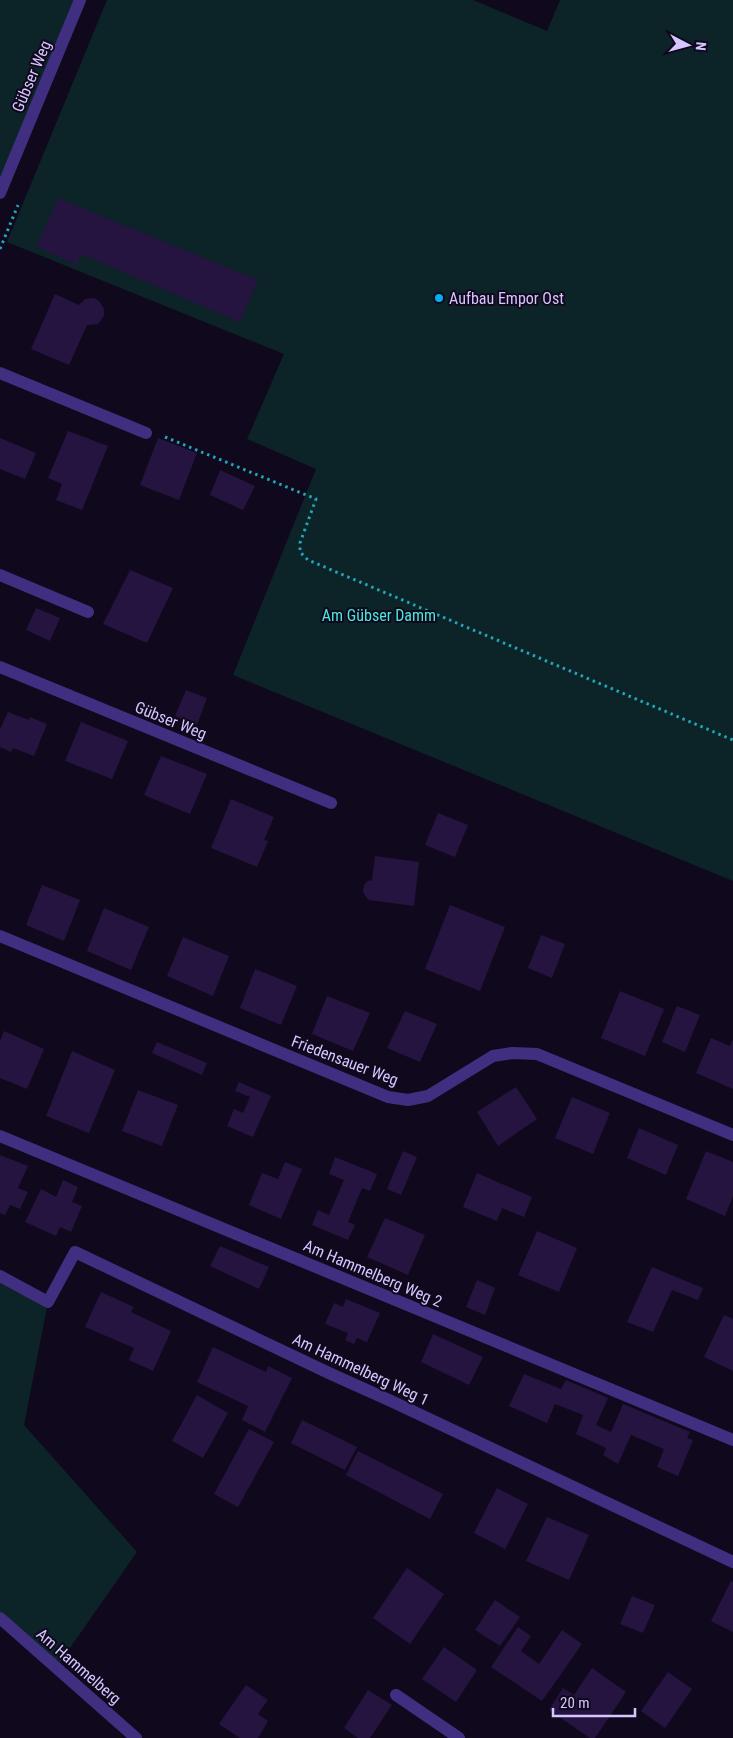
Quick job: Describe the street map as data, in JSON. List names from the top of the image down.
{
  "streets": {
    "street": [
      "Gübser Weg",
      "Friedensauer Weg",
      "Am Hammelberg Weg 2",
      "Am Hammelberg Weg 1",
      "Am Hammelberg"
    ]
  },
  "parks": ["Am Gübser Damm"],
  "places": ["Aufbau Empor Ost"],
  "scale_bar": "20 m",
  "north": "right"
}
